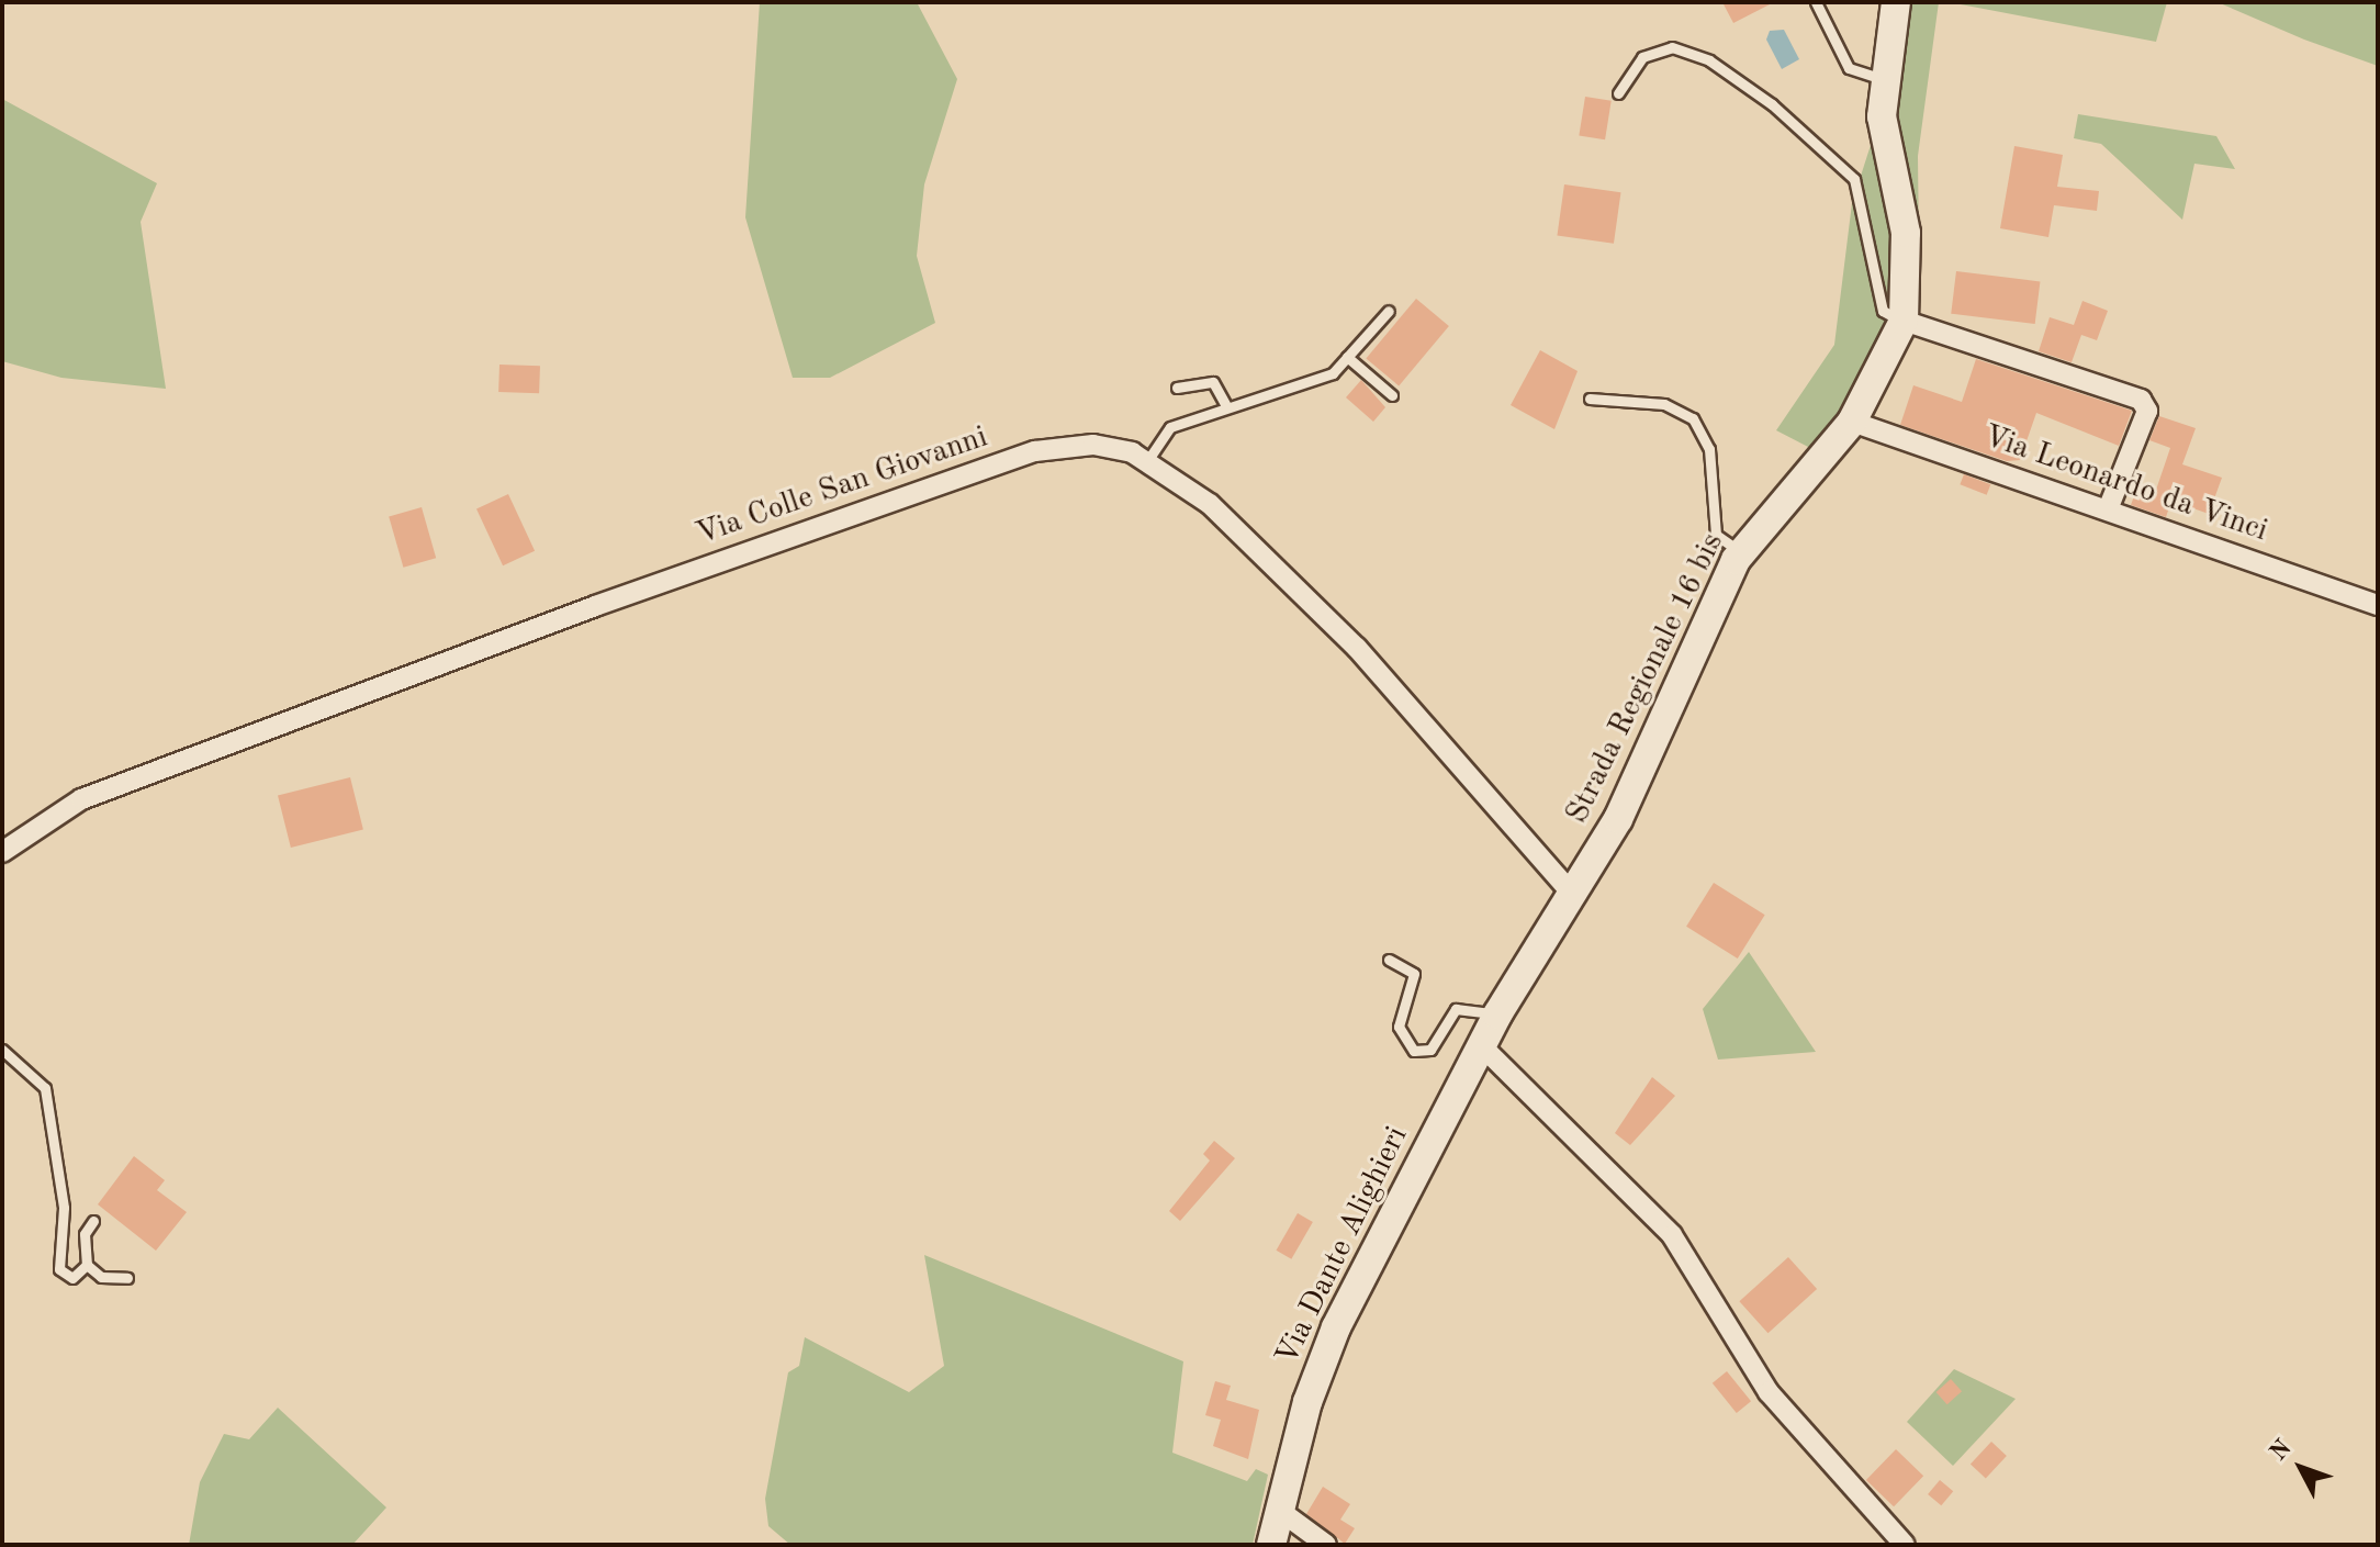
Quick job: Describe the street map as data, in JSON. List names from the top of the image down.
{
  "streets": {
    "main road": ["Strada Regionale 16 bis", "Via Dante Alighieri"],
    "street": ["Via Leonardo da Vinci", "Via Colle San Giovanni"]
  },
  "crossings": [
    ["Via Leonardo da Vinci", "Strada Regionale 16 bis"],
    ["Via Colle San Giovanni", "Strada Regionale 16 bis"],
    ["Strada Regionale 16 bis", "Via Dante Alighieri"]
  ],
  "north": "top left"
}
